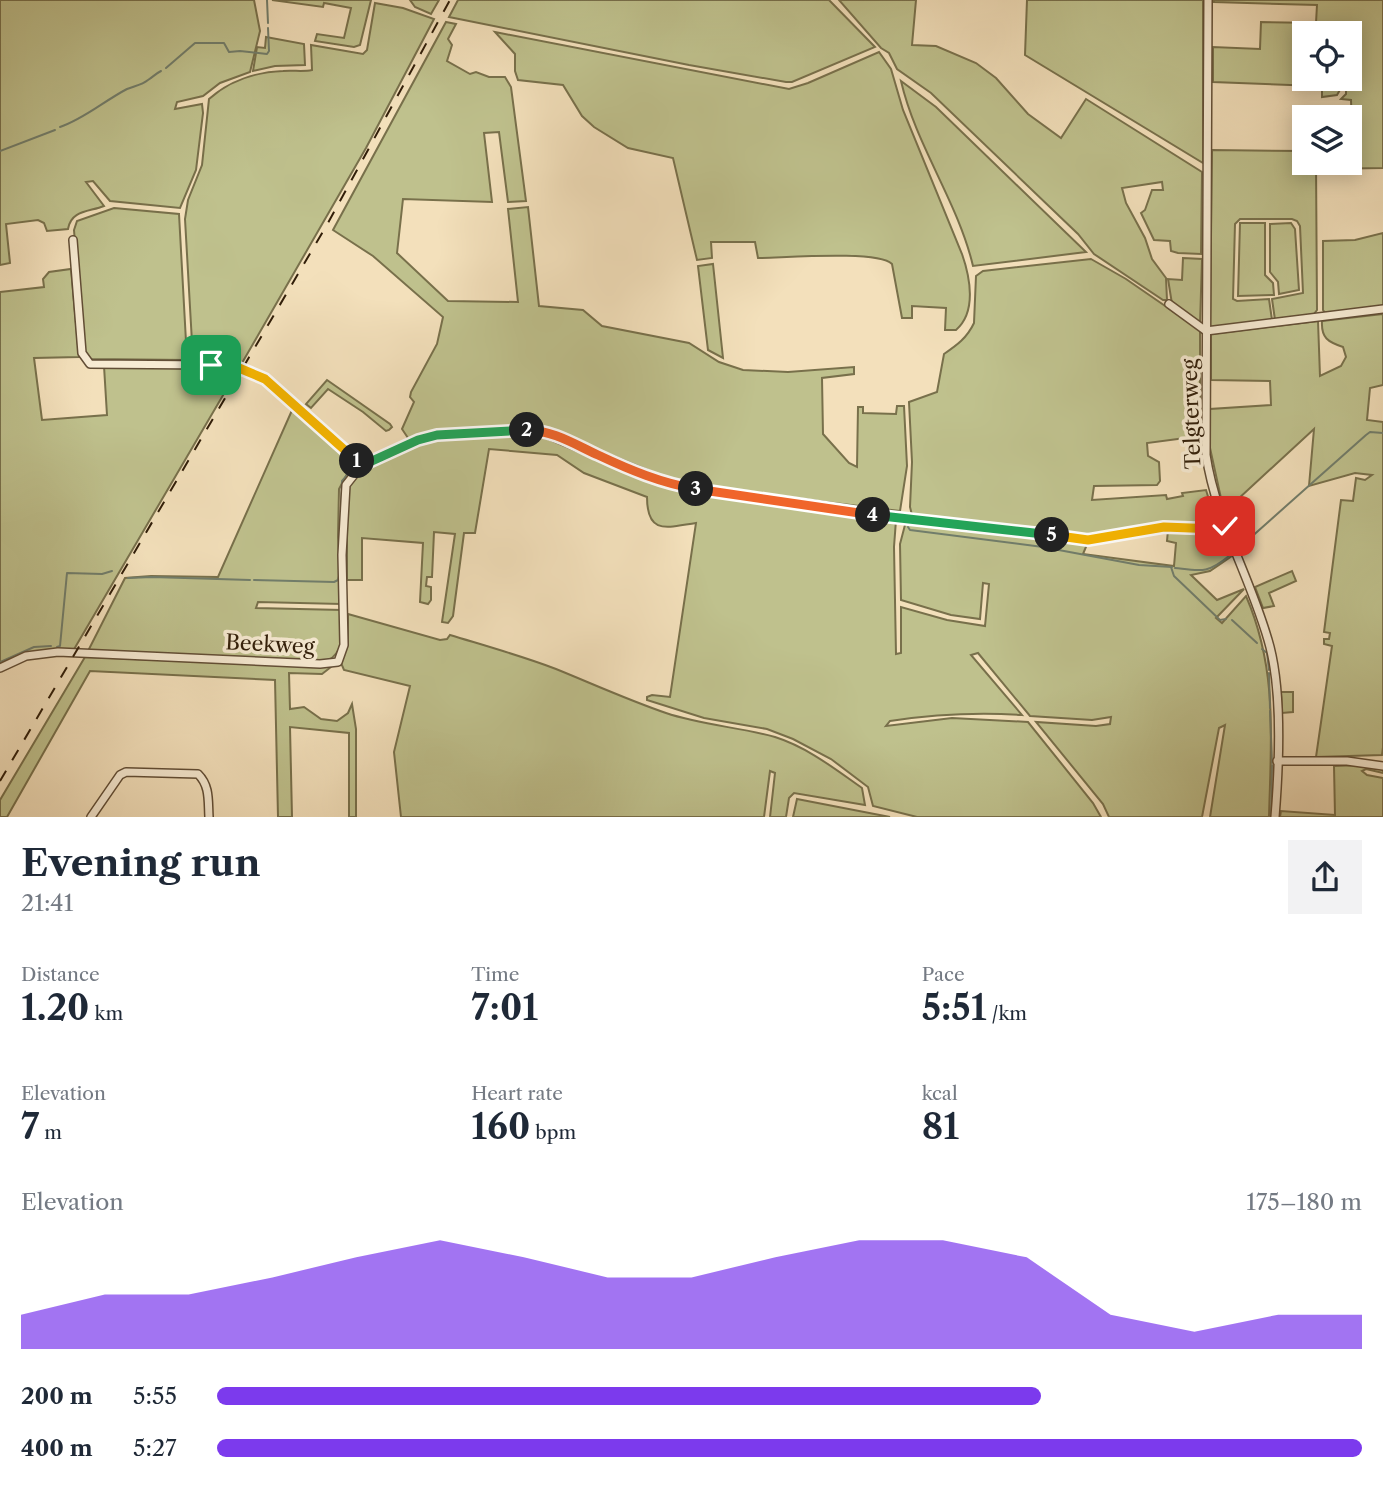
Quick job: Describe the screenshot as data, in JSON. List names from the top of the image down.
{
  "streets": {
    "street": ["Telgterweg", "Beekweg"]
  },
  "page": {
    "pins": [
      "2",
      "1",
      "3",
      "4",
      "5"
    ],
    "heading": ["Evening run", "21:41"],
    "stats": [
      ["Distance", "1.20 km"],
      ["Time", "7:01"],
      ["Pace", "5:51 /km"],
      ["Elevation", "7 m"],
      ["Heart rate", "160 bpm"],
      ["kcal", "81"]
    ],
    "chart": ["Elevation", "175–180 m"],
    "list": [
      {
        "name": "200 m",
        "note": "5:55"
      },
      {
        "name": "400 m",
        "note": "5:27"
      }
    ]
  }
}
